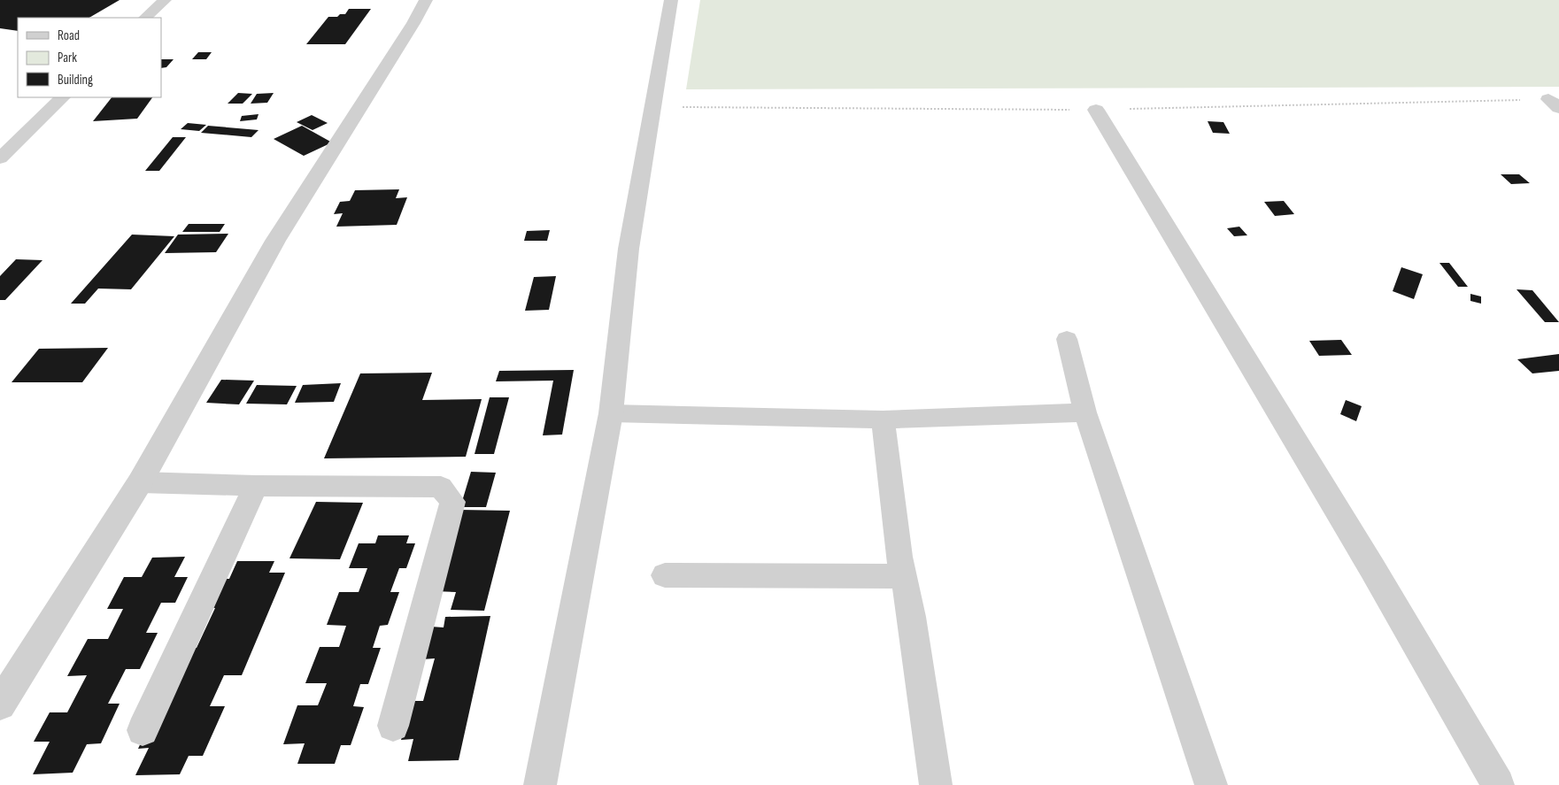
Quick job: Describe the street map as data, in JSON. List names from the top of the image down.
{
  "legend": ["Road", "Park", "Building"]
}
